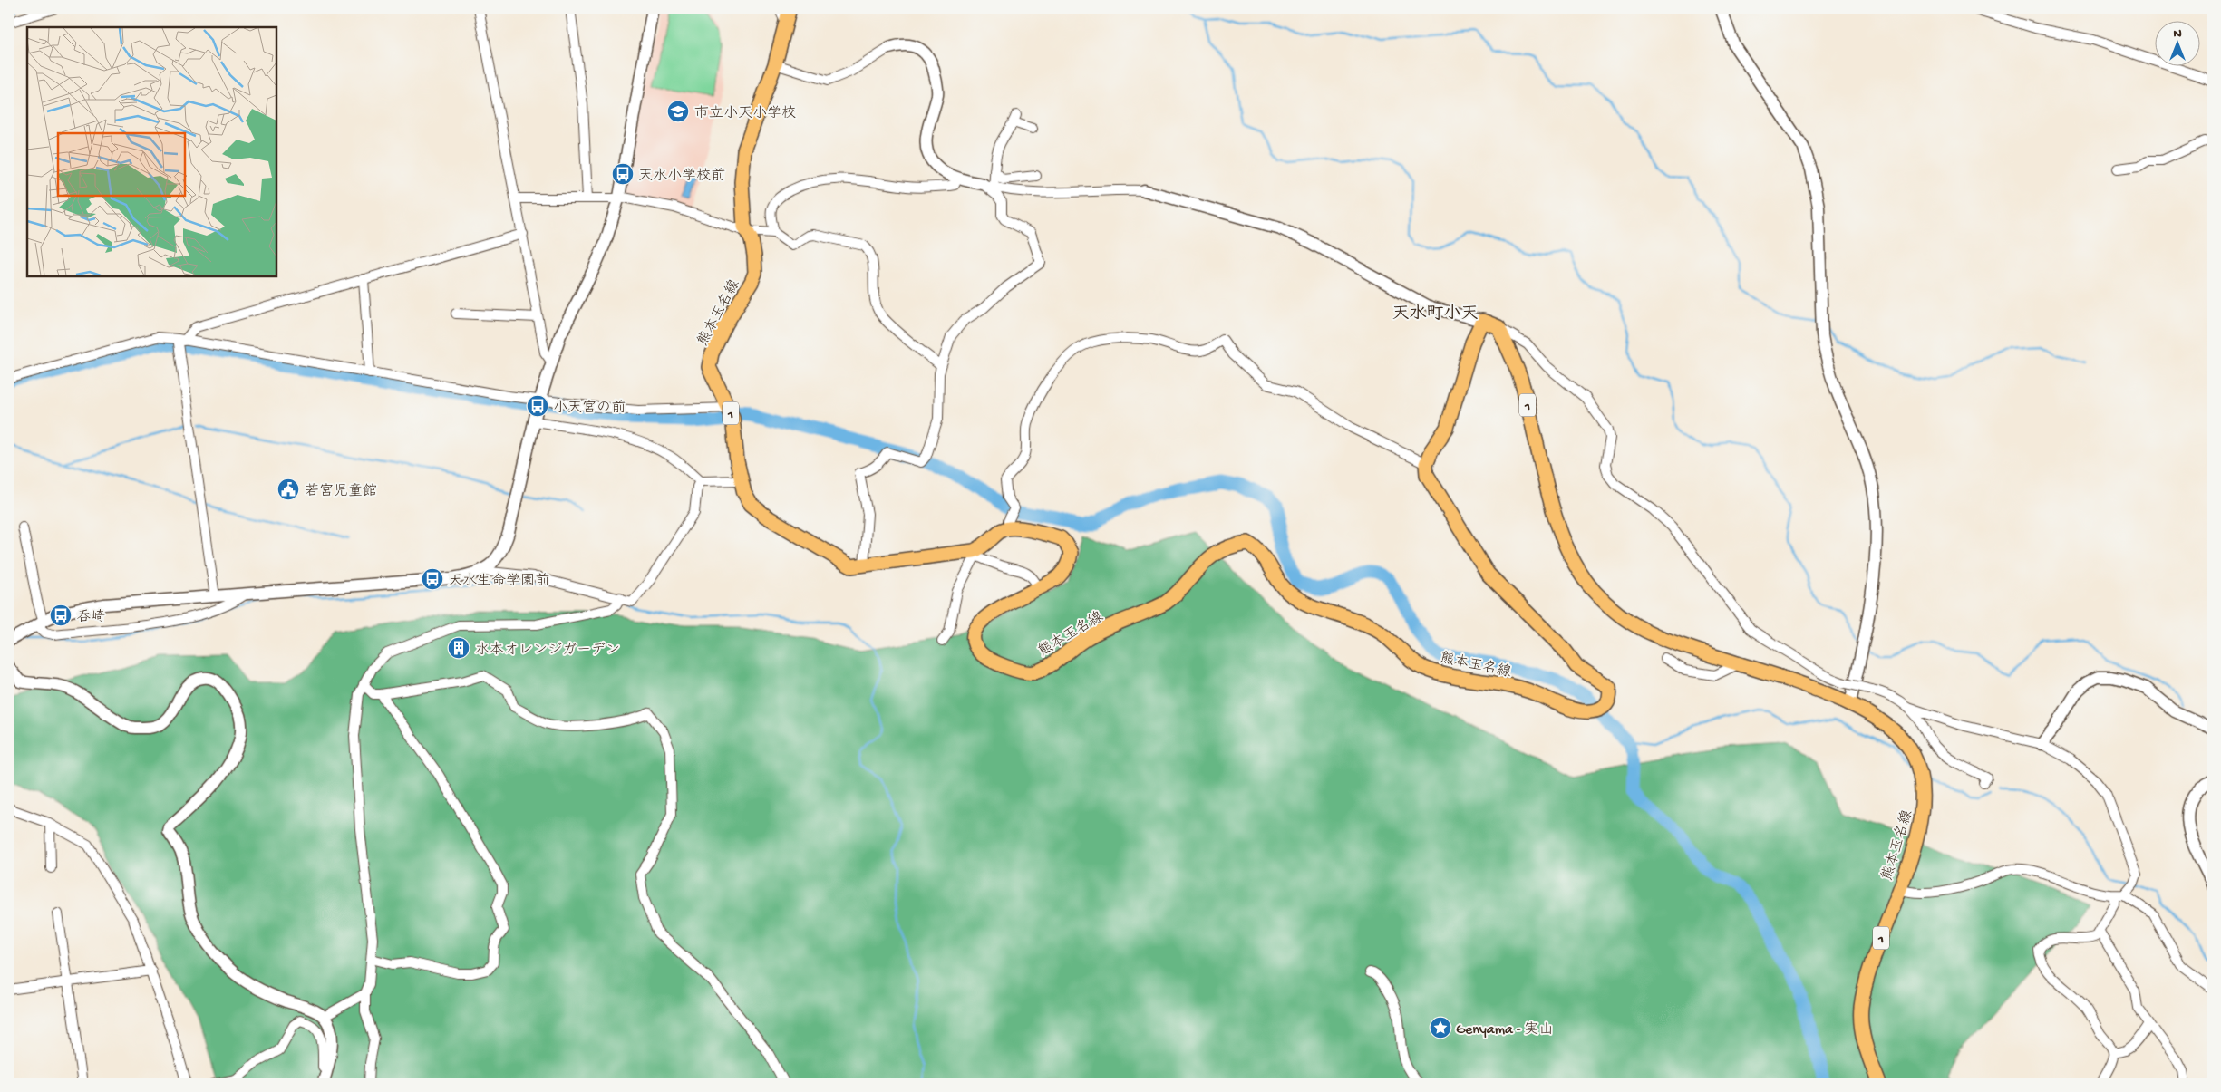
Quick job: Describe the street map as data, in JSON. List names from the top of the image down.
{
  "streets": {
    "main road": ["熊本玉名線", "1"]
  },
  "districts": ["天水町小天"],
  "places": {
    "school or university": ["市立小天小学校"],
    "bus stop": [
      "天水小学校前",
      "小天宮の前",
      "天水生命学園前",
      "呑崎"
    ],
    "public building": ["若宮児童館"],
    "building": ["水本オレンジガーデン"],
    "place": ["Genyama - 実山"]
  },
  "north": "top"
}
